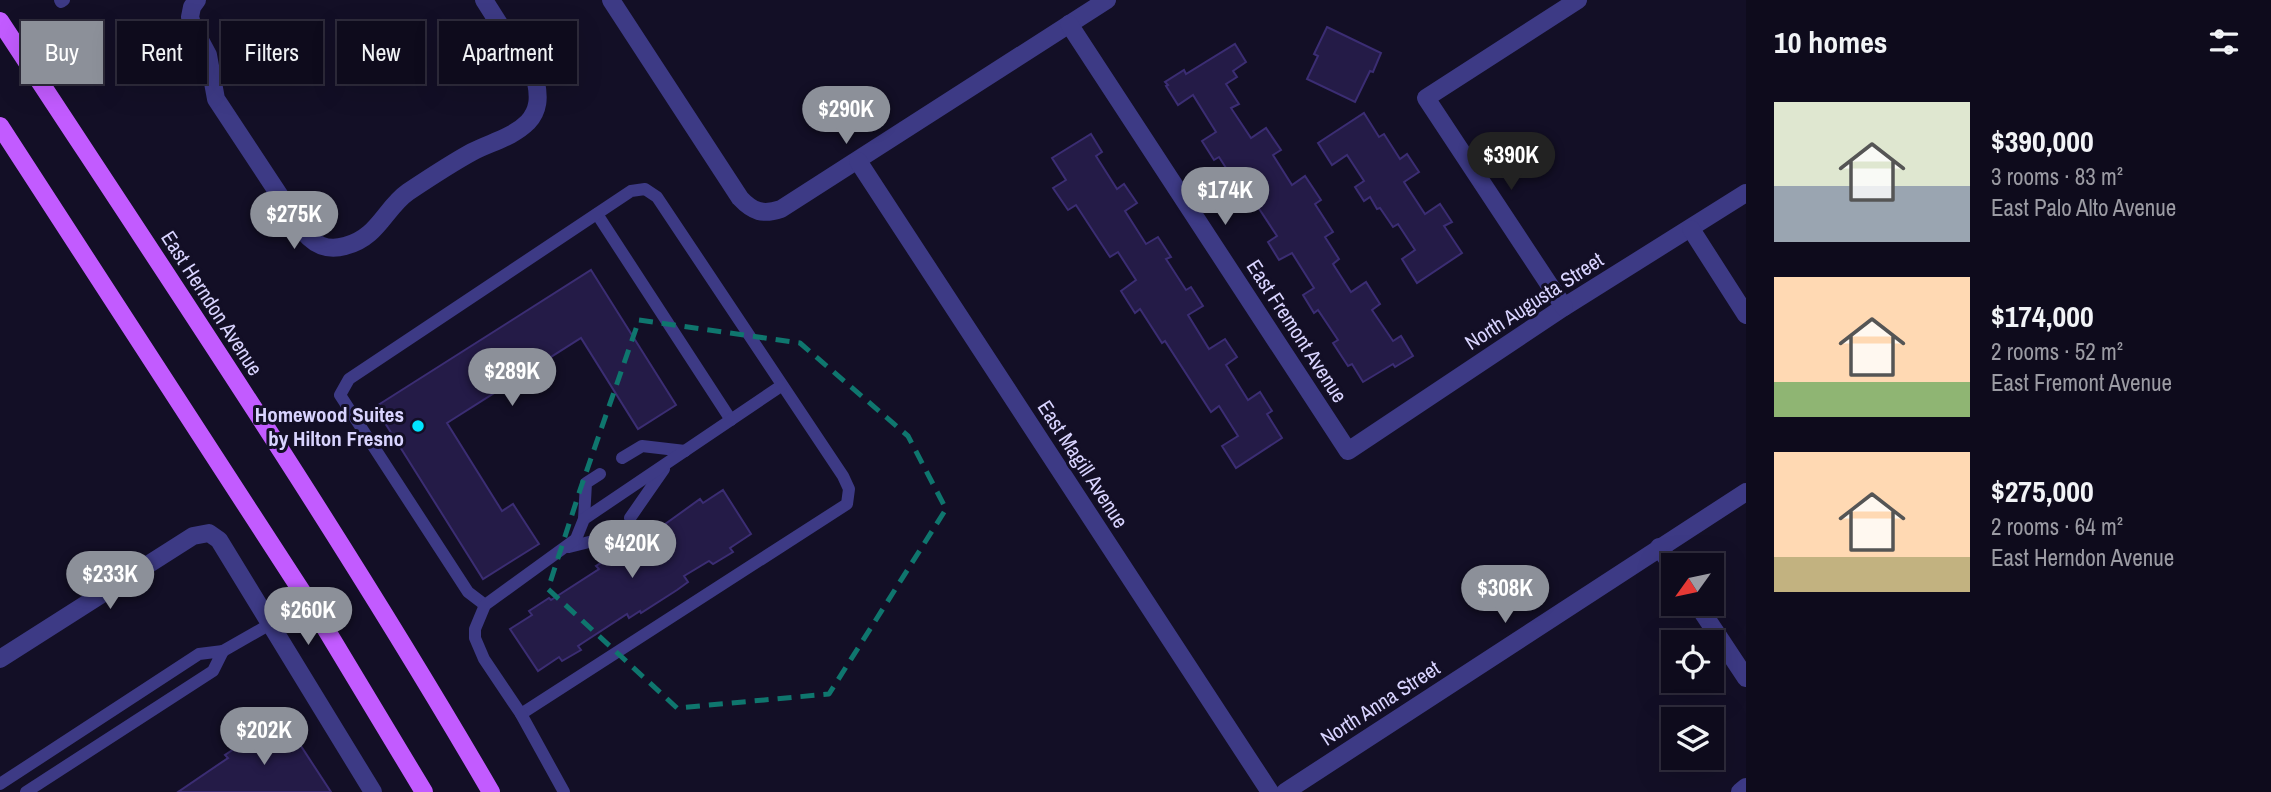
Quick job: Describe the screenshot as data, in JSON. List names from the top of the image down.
{
  "streets": {
    "main road": ["East Herndon Avenue"],
    "street": [
      "North Augusta Street",
      "East Fremont Avenue",
      "East Magill Avenue",
      "North Anna Street"
    ]
  },
  "crossings": [
    ["North Augusta Street", "East Fremont Avenue"]
  ],
  "places": ["Homewood Suites by Hilton Fresno"],
  "north": "bottom left",
  "page": {
    "heading": "10 homes",
    "chip": [
      "Buy",
      "Rent",
      "Filters",
      "New",
      "Apartment"
    ],
    "list": [
      {
        "name": "$390,000",
        "note": "3 rooms · 83 m² · East Palo Alto Avenue"
      },
      {
        "name": "$174,000",
        "note": "2 rooms · 52 m² · East Fremont Avenue"
      },
      {
        "name": "$275,000",
        "note": "2 rooms · 64 m² · East Herndon Avenue"
      }
    ],
    "price": [
      "$290K",
      "$390K",
      "$174K",
      "$275K",
      "$289K",
      "$420K",
      "$233K",
      "$308K",
      "$260K",
      "$202K"
    ]
  }
}
